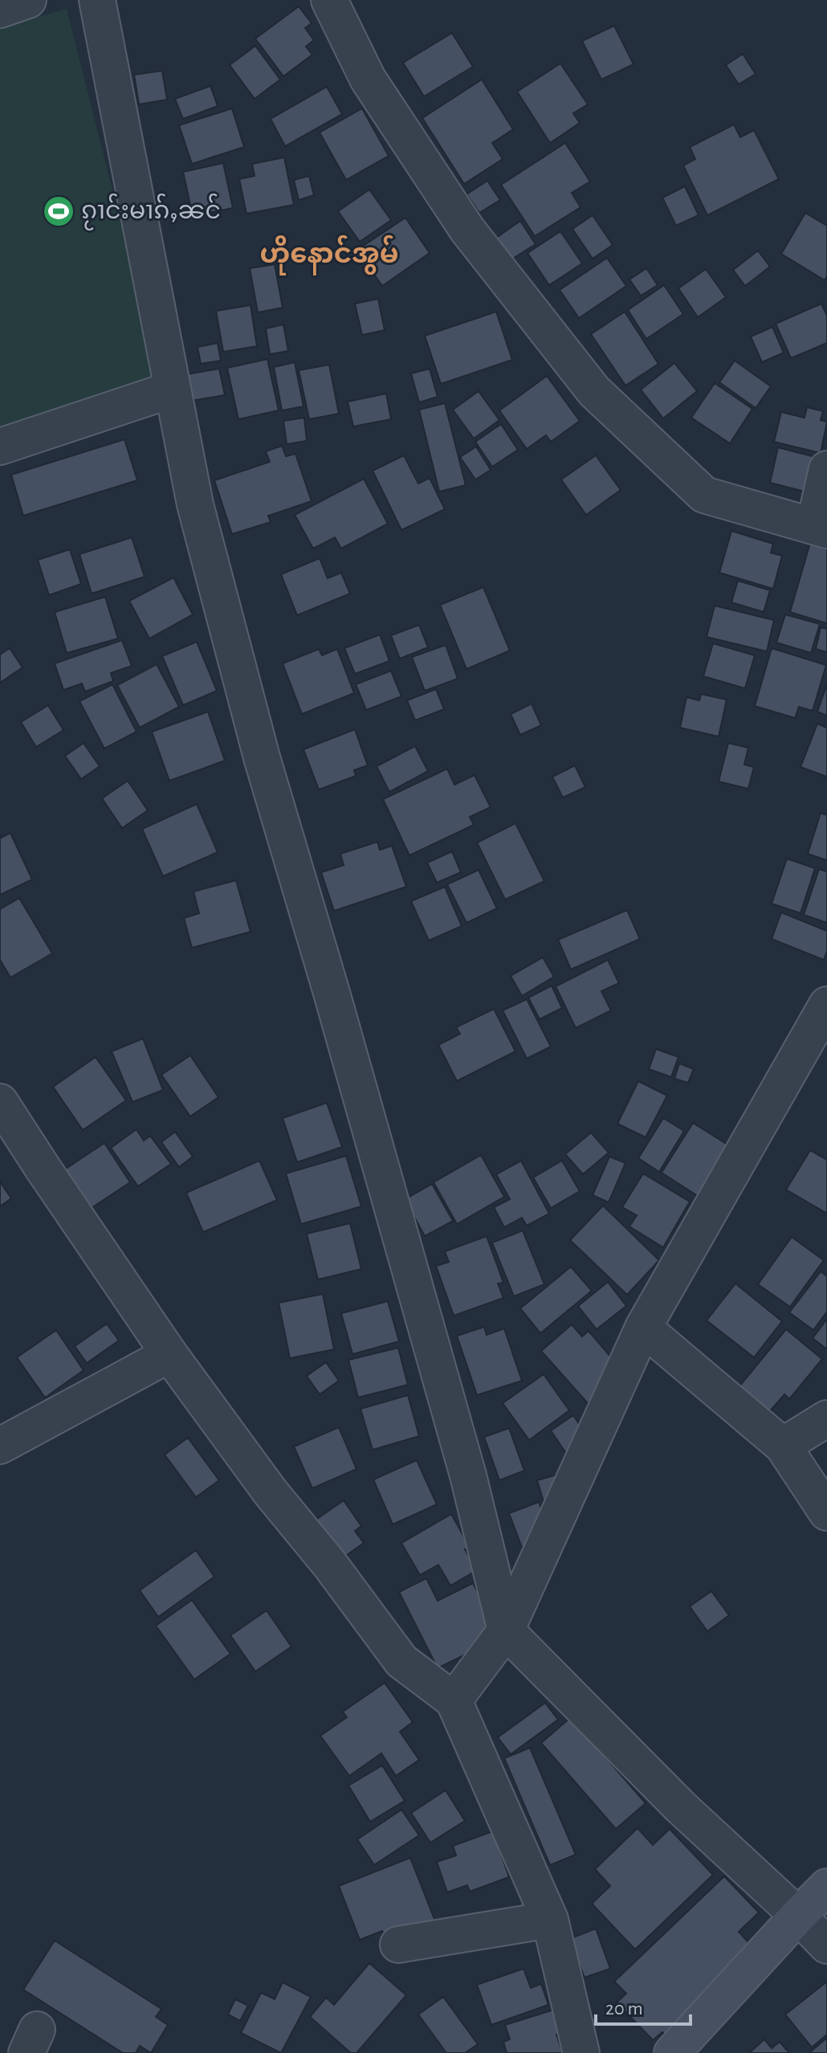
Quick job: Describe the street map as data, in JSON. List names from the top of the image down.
{
  "districts": ["ဟိုနောင်အွမ်"],
  "places": {
    "sports": ["ၵႂၢင်းမၢၵ်ႇၼင်"]
  },
  "scale_bar": "20 m"
}
